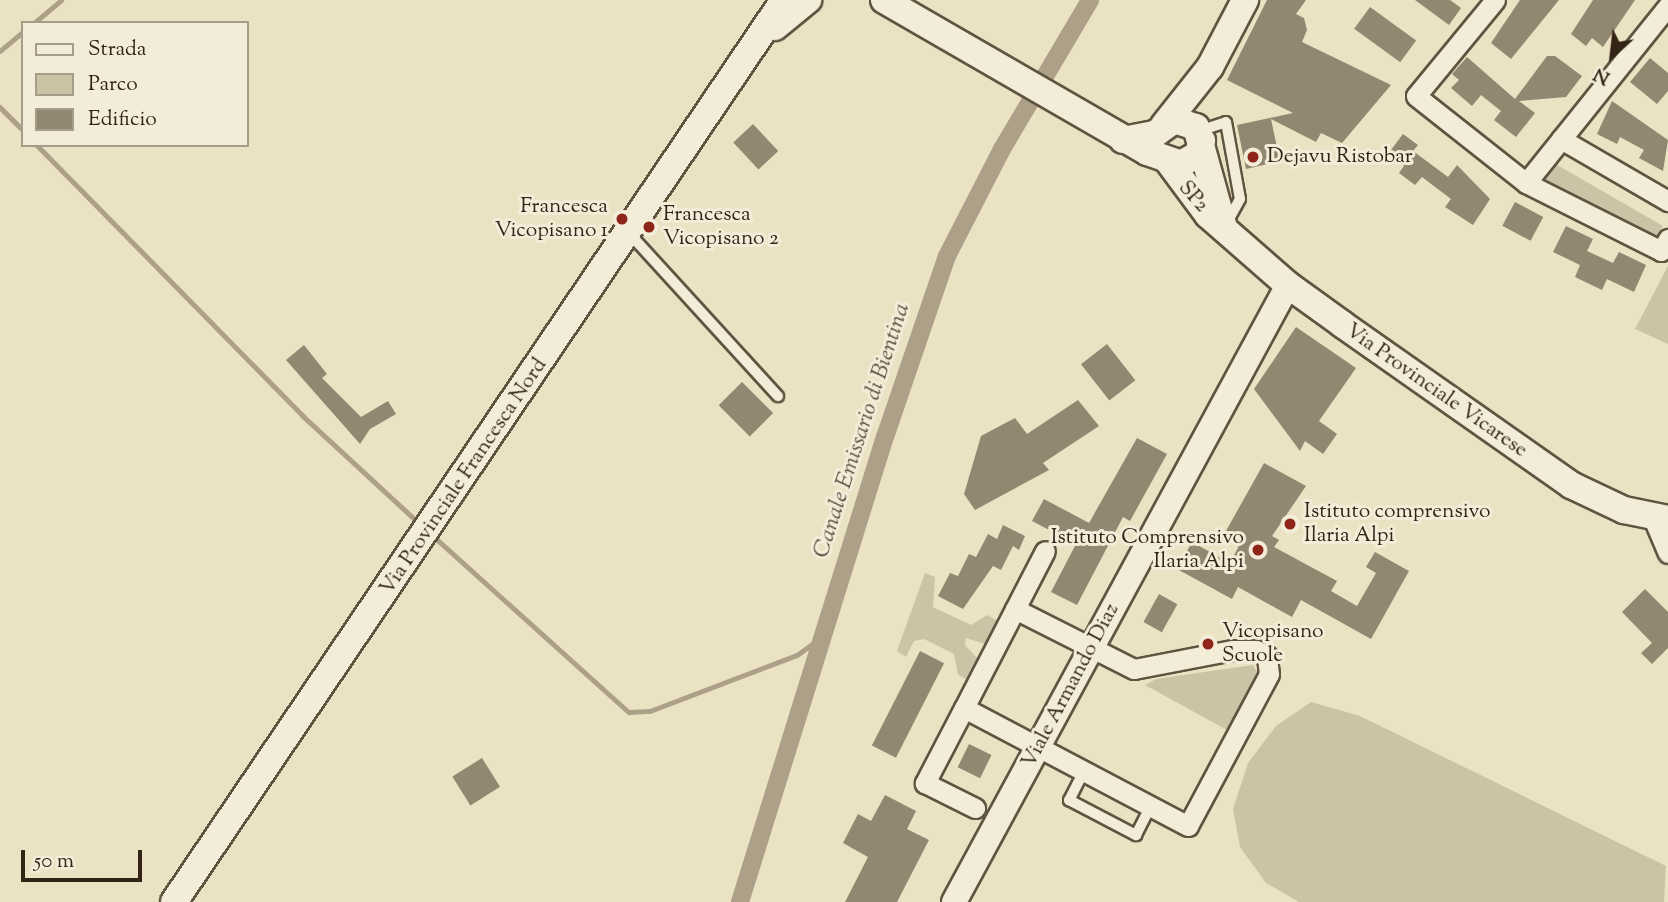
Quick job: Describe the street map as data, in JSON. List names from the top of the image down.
{
  "streets": {
    "main road": ["SP2", "Via Provinciale Vicarese", "Via Provinciale Francesca Nord"],
    "street": ["Viale Armando Diaz"]
  },
  "crossings": [
    ["SP2", "Via Provinciale Vicarese"],
    ["Via Provinciale Vicarese", "Viale Armando Diaz"]
  ],
  "water": ["Canale Emissario di Bientina"],
  "places": [
    "Dejavu Ristobar",
    "Francesca Vicopisano 1",
    "Francesca Vicopisano 2",
    "Istituto comprensivo Ilaria Alpi",
    "Istituto Comprensivo Ilaria Alpi",
    "Vicopisano Scuole"
  ],
  "legend": ["Strada", "Parco", "Edificio"],
  "scale_bar": "50 m",
  "north": "bottom left"
}
